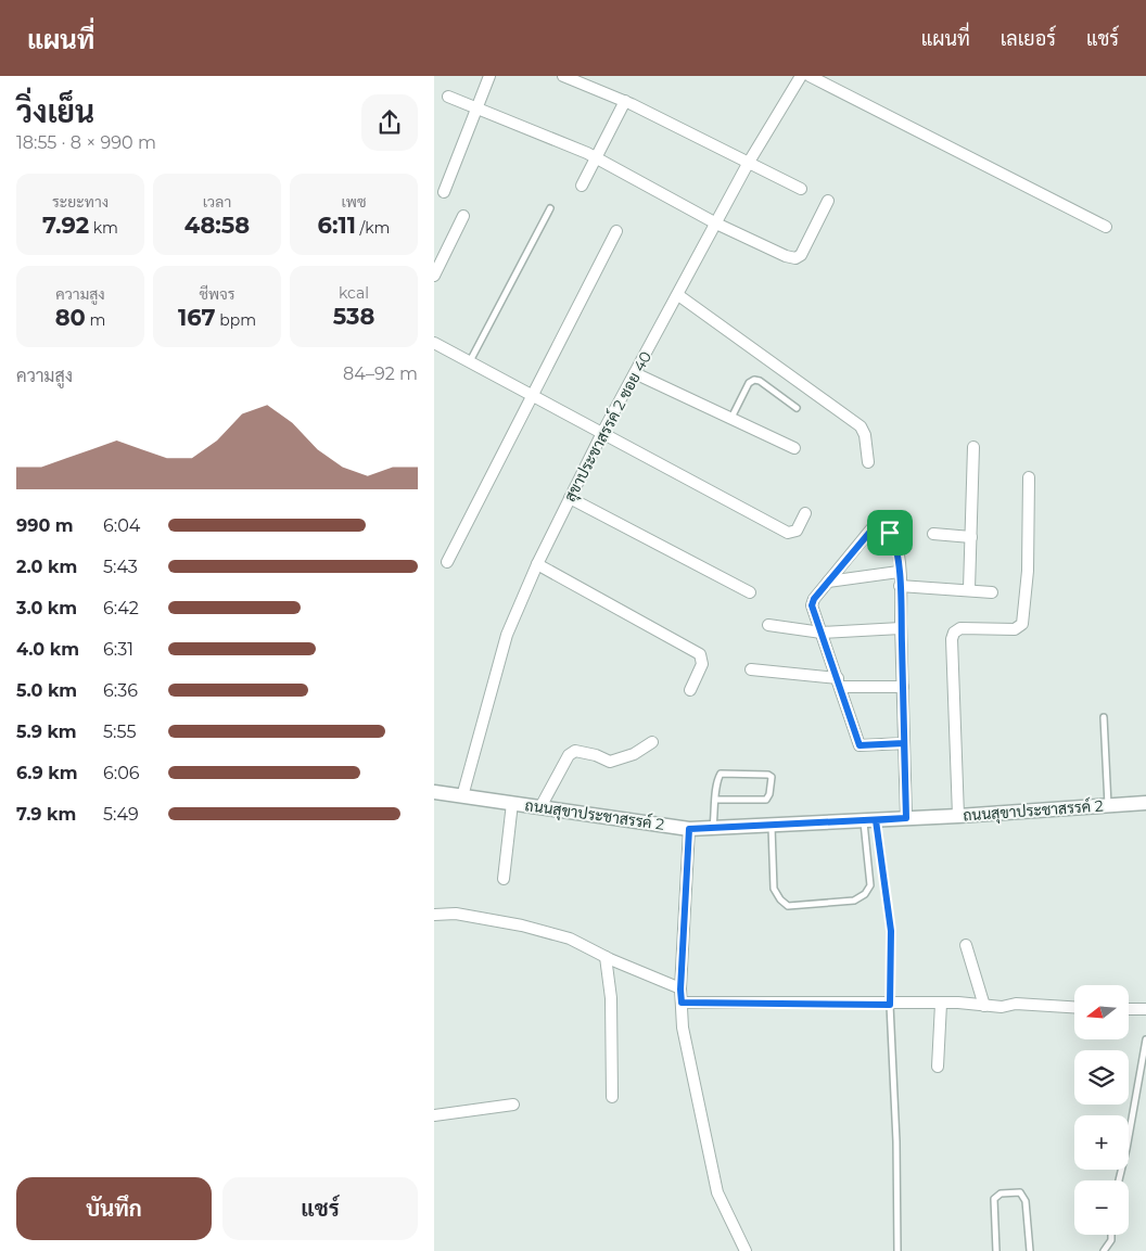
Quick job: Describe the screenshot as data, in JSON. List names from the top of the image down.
{
  "streets": {
    "street": ["สุขาประชาสรรค์ 2 ซอย 40", "ถนนสุขาประชาสรรค์ 2"]
  },
  "crossings": [
    ["สุขาประชาสรรค์ 2 ซอย 40", "ถนนสุขาประชาสรรค์ 2"]
  ],
  "north": "left",
  "page": {
    "header": "แผนที่",
    "nav": ["แผนที่", "เลเยอร์", "แชร์"],
    "heading": ["วิ่งเย็น", "18:55 · 8 × 990 m"],
    "stats": [
      ["ระยะทาง", "7.92 km"],
      ["เวลา", "48:58"],
      ["เพซ", "6:11 /km"],
      ["ความสูง", "80 m"],
      ["ชีพจร", "167 bpm"],
      ["kcal", "538"]
    ],
    "chart": ["ความสูง", "84–92 m"],
    "list": [
      {
        "name": "990 m",
        "note": "6:04"
      },
      {
        "name": "2.0 km",
        "note": "5:43"
      },
      {
        "name": "3.0 km",
        "note": "6:42"
      },
      {
        "name": "4.0 km",
        "note": "6:31"
      },
      {
        "name": "5.0 km",
        "note": "6:36"
      },
      {
        "name": "5.9 km",
        "note": "5:55"
      },
      {
        "name": "6.9 km",
        "note": "6:06"
      },
      {
        "name": "7.9 km",
        "note": "5:49"
      }
    ],
    "map_buttons": ["+", "−"],
    "buttons": ["บันทึก", "แชร์"]
  }
}
